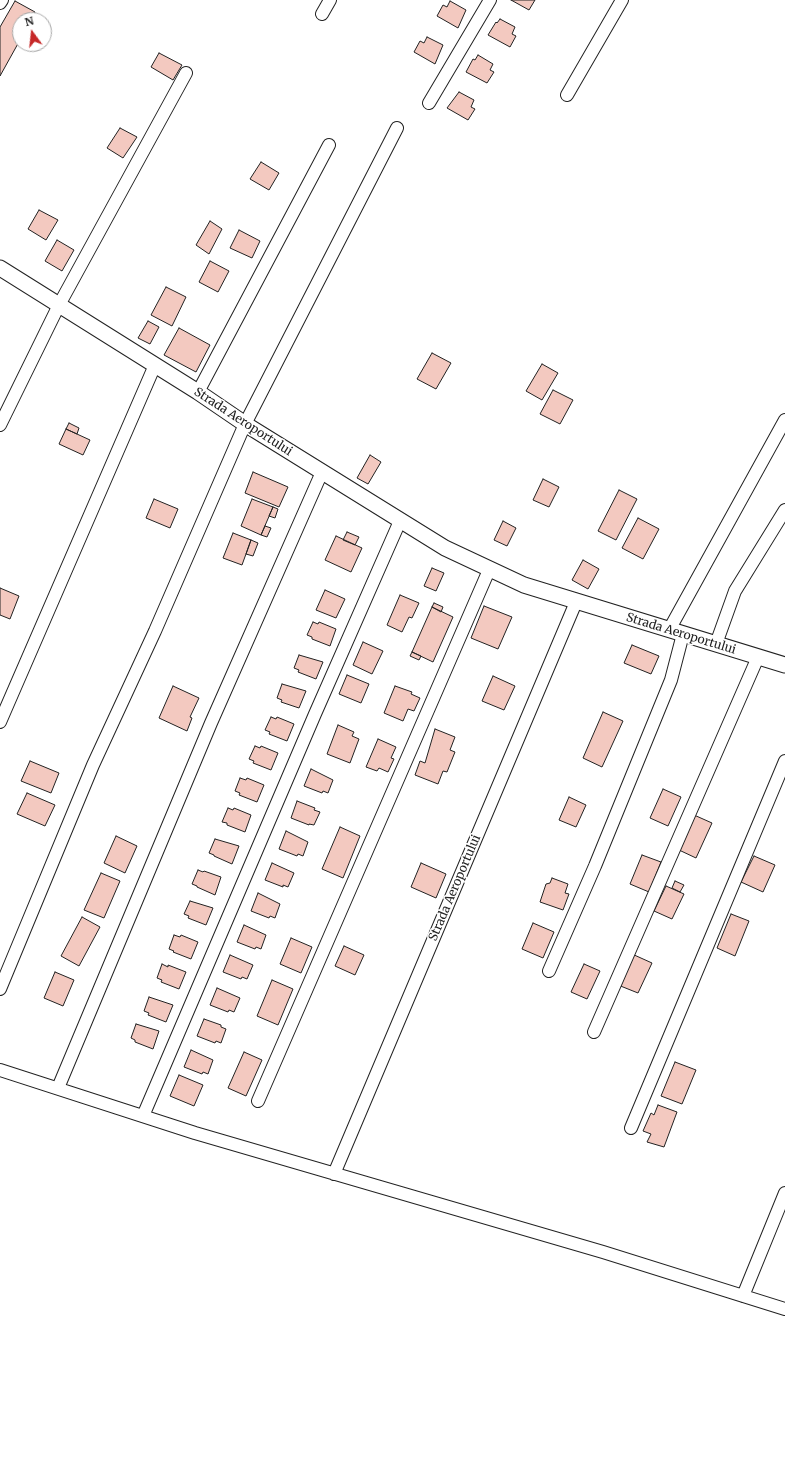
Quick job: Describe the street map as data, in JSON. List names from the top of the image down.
{
  "streets": {
    "street": ["Strada Aeroportului"]
  },
  "north": "top"
}
